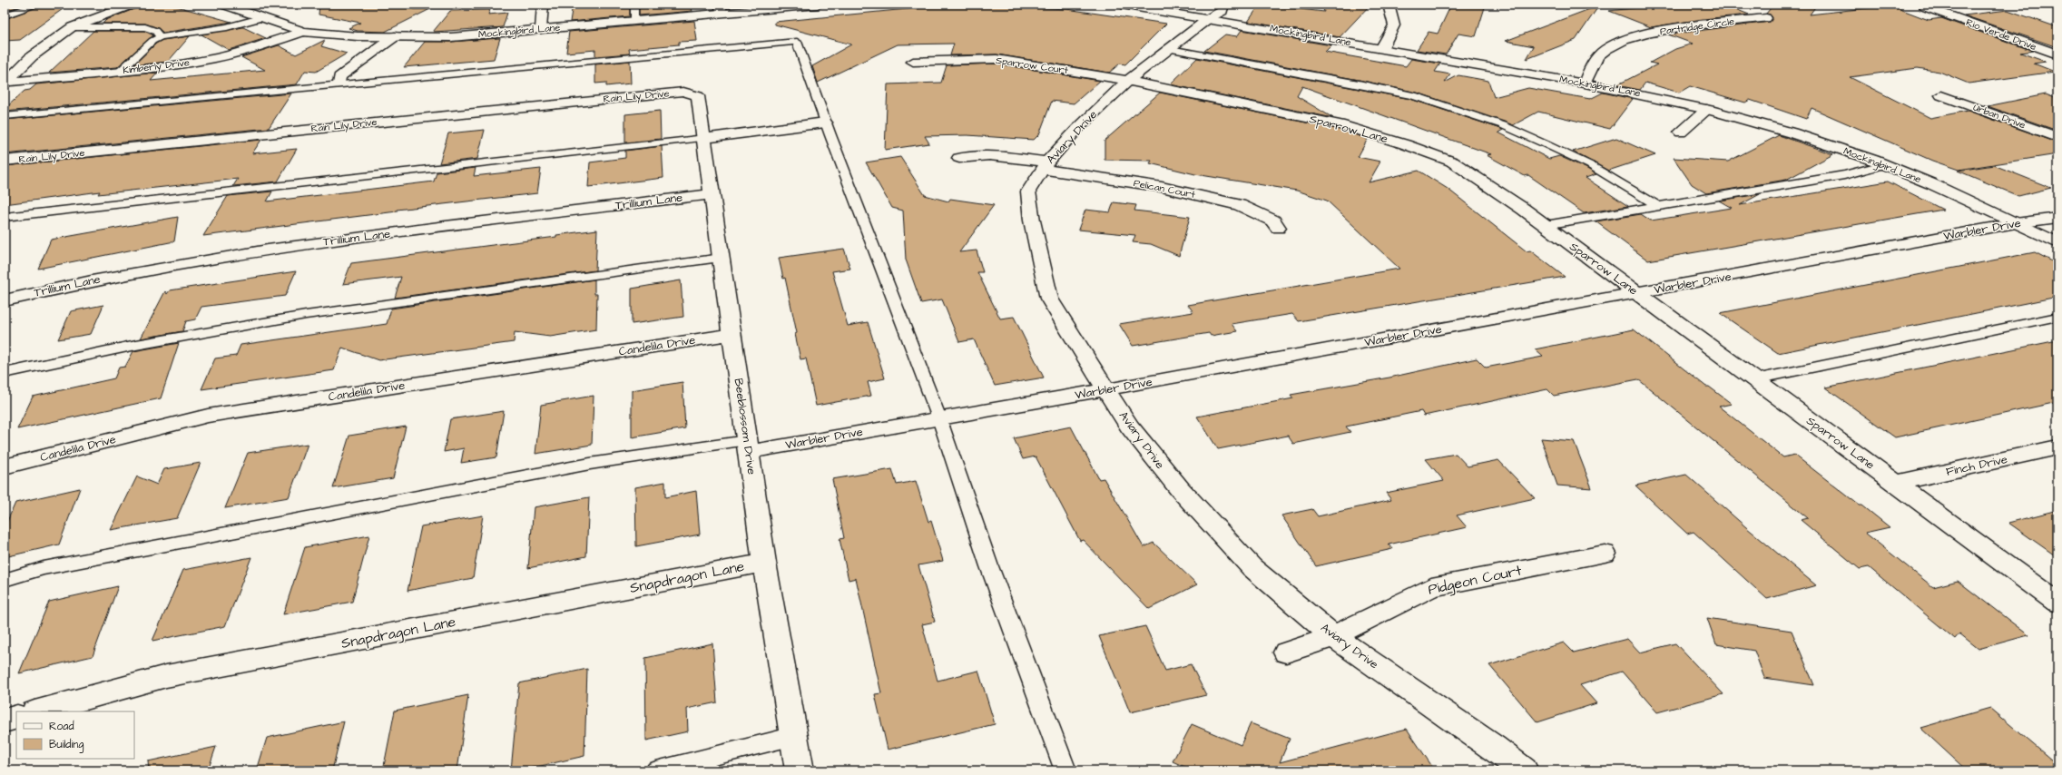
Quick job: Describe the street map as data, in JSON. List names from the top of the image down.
{
  "streets": {
    "street": [
      "Partridge Circle",
      "Mockingbird Lane",
      "Rio Verde Drive",
      "Sparrow Court",
      "Kimberly Drive",
      "Rain Lily Drive",
      "Urban Drive",
      "Sparrow Lane",
      "Aviary Drive",
      "Pelican Court",
      "Trillium Lane",
      "Warbler Drive",
      "Candelila Drive",
      "Beeblossom Drive",
      "Finch Drive",
      "Snapdragon Lane",
      "Pidgeon Court"
    ]
  },
  "crossings": [
    ["Partridge Circle", "Mockingbird Lane"],
    ["Mockingbird Lane", "Kimberly Drive"],
    ["Mockingbird Lane", "Aviary Drive"],
    ["Mockingbird Lane", "Warbler Drive"],
    ["Sparrow Court", "Sparrow Lane"],
    ["Sparrow Court", "Aviary Drive"],
    ["Rain Lily Drive", "Beeblossom Drive"],
    ["Sparrow Lane", "Aviary Drive"],
    ["Sparrow Lane", "Warbler Drive"],
    ["Sparrow Lane", "Finch Drive"],
    ["Aviary Drive", "Pelican Court"],
    ["Aviary Drive", "Warbler Drive"],
    ["Aviary Drive", "Pidgeon Court"],
    ["Trillium Lane", "Beeblossom Drive"],
    ["Warbler Drive", "Beeblossom Drive"],
    ["Candelila Drive", "Beeblossom Drive"],
    ["Beeblossom Drive", "Snapdragon Lane"]
  ],
  "legend": ["Road", "Building"]
}
